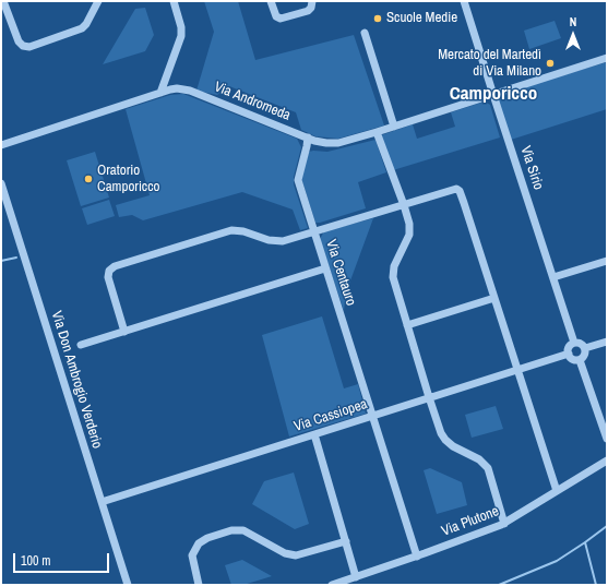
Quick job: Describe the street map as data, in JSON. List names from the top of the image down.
{
  "streets": {
    "street": [
      "Via Andromeda",
      "Via Sirio",
      "Via Centauro",
      "Via Don Ambrogio Verderio",
      "Via Cassiopea",
      "Via Plutone"
    ]
  },
  "crossings": [
    ["Via Andromeda", "Via Sirio"],
    ["Via Andromeda", "Via Centauro"],
    ["Via Sirio", "Via Cassiopea"],
    ["Via Centauro", "Via Cassiopea"],
    ["Via Centauro", "Via Plutone"],
    ["Via Don Ambrogio Verderio", "Via Cassiopea"]
  ],
  "districts": ["Camporicco"],
  "places": ["Scuole Medie", "Mercato del Martedì di Via Milano", "Oratorio Camporicco"],
  "scale_bar": "100 m",
  "north": "top"
}
